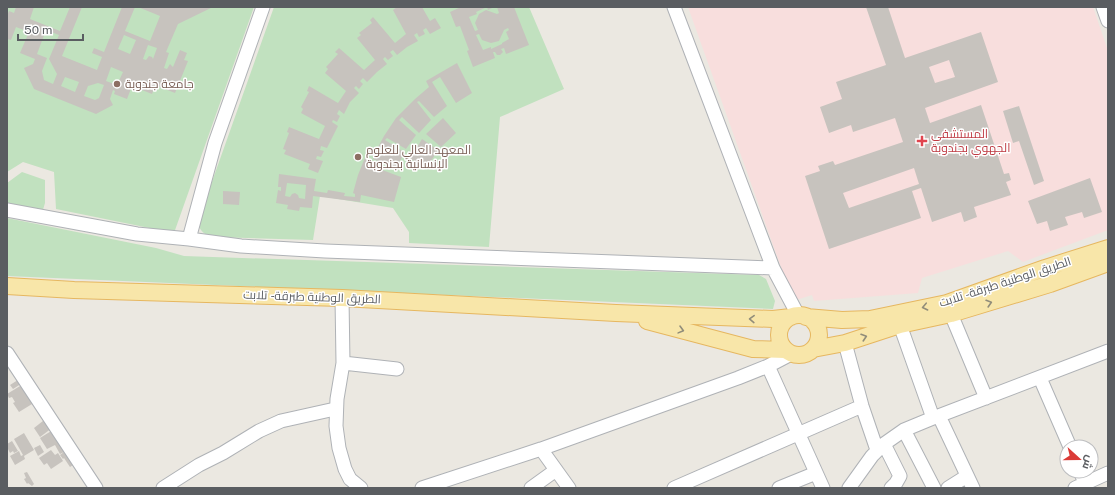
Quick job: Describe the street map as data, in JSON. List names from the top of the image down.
{
  "streets": {
    "main road": ["الطريق الوطنية طبرقة - تلابت"]
  },
  "places": {
    "other": ["جامعة جندوبة", "المعهد العالي للعلوم الإنسانية بجندوبة"],
    "health": ["المستشفى الجهوي بجندوبة"]
  },
  "scale_bar": "50 m",
  "north": "right"
}
